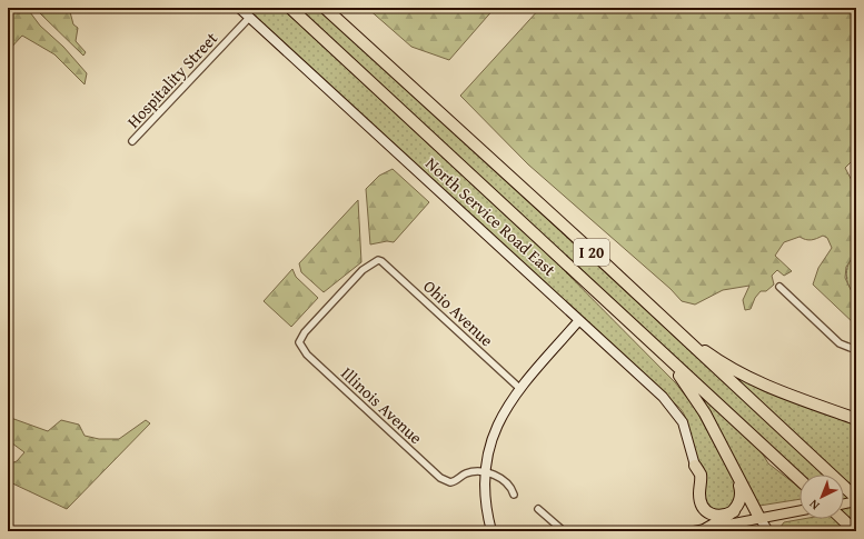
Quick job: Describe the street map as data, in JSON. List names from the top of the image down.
{
  "streets": {
    "highway": ["I 20"],
    "street": [
      "Hospitality Street",
      "North Service Road East",
      "Ohio Avenue",
      "Illinois Avenue"
    ]
  },
  "crossings": [
    ["Hospitality Street", "North Service Road East"],
    ["Ohio Avenue", "Illinois Avenue"]
  ],
  "north": "bottom left"
}
